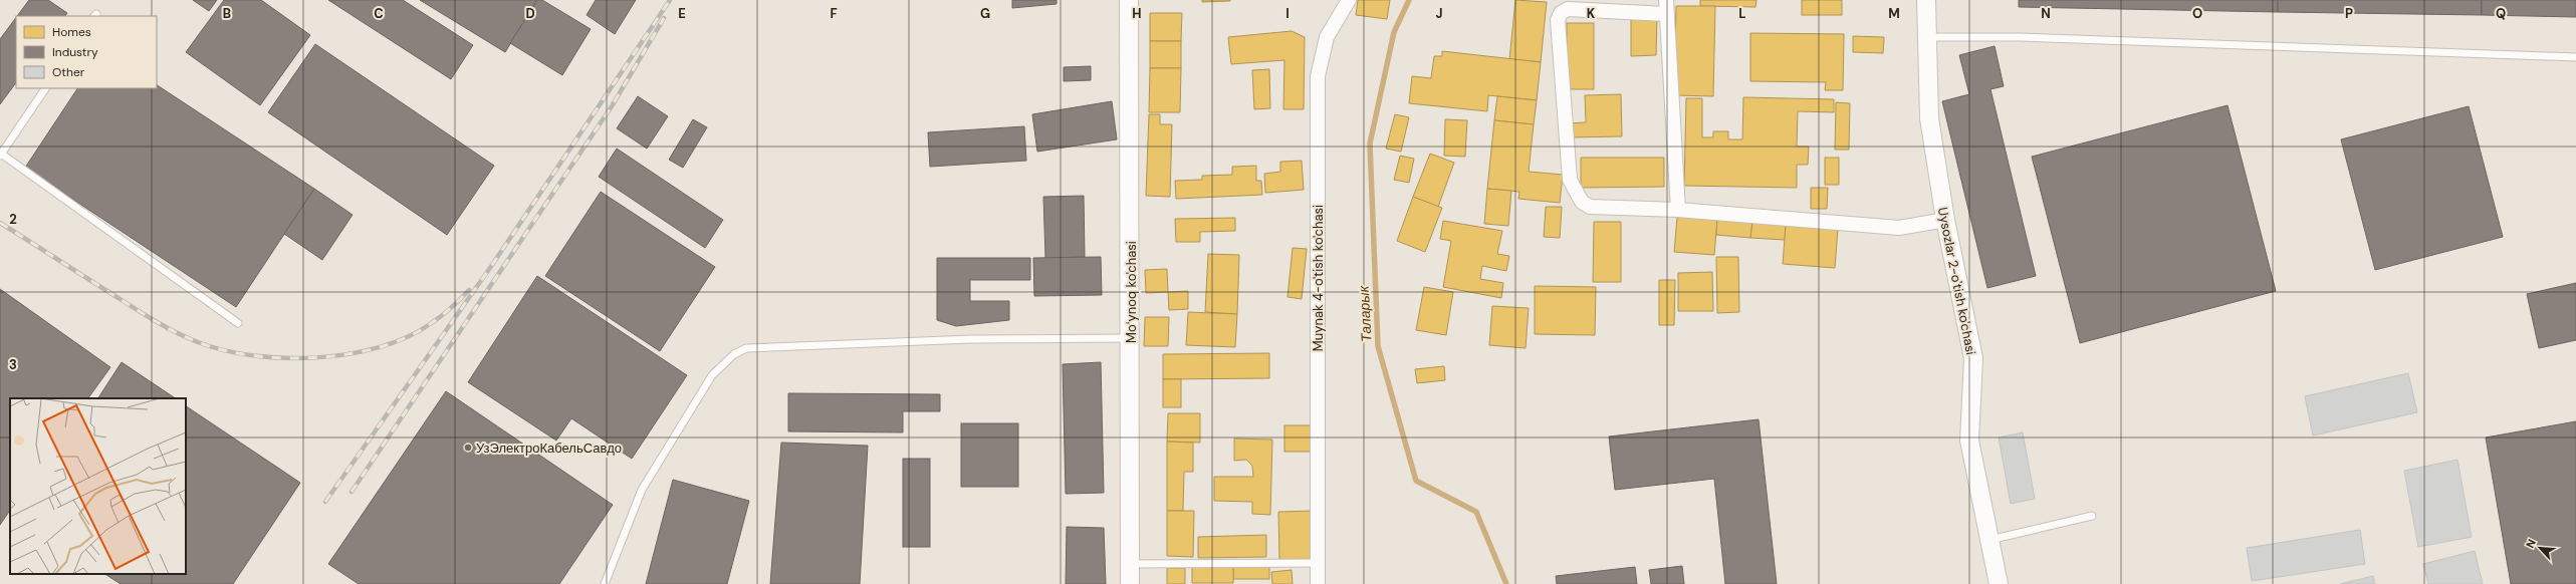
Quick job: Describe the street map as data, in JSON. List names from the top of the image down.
{
  "streets": {
    "street": ["Muynak 4-o'tish ko'chasi", "Uysozlar 2-o'tish ko'chasi", "Moʻynoq ko'chasi"]
  },
  "water": ["Таларык"],
  "places": ["УзЭлектроКабельСавдо"],
  "legend": ["Homes", "Industry", "Other"],
  "north": "top left",
  "grid": {
    "columns": [
      "B",
      "C",
      "D",
      "E",
      "F",
      "G",
      "H",
      "I",
      "J",
      "K",
      "L",
      "M",
      "N",
      "O",
      "P",
      "Q"
    ],
    "rows": ["2", "3"]
  }
}
